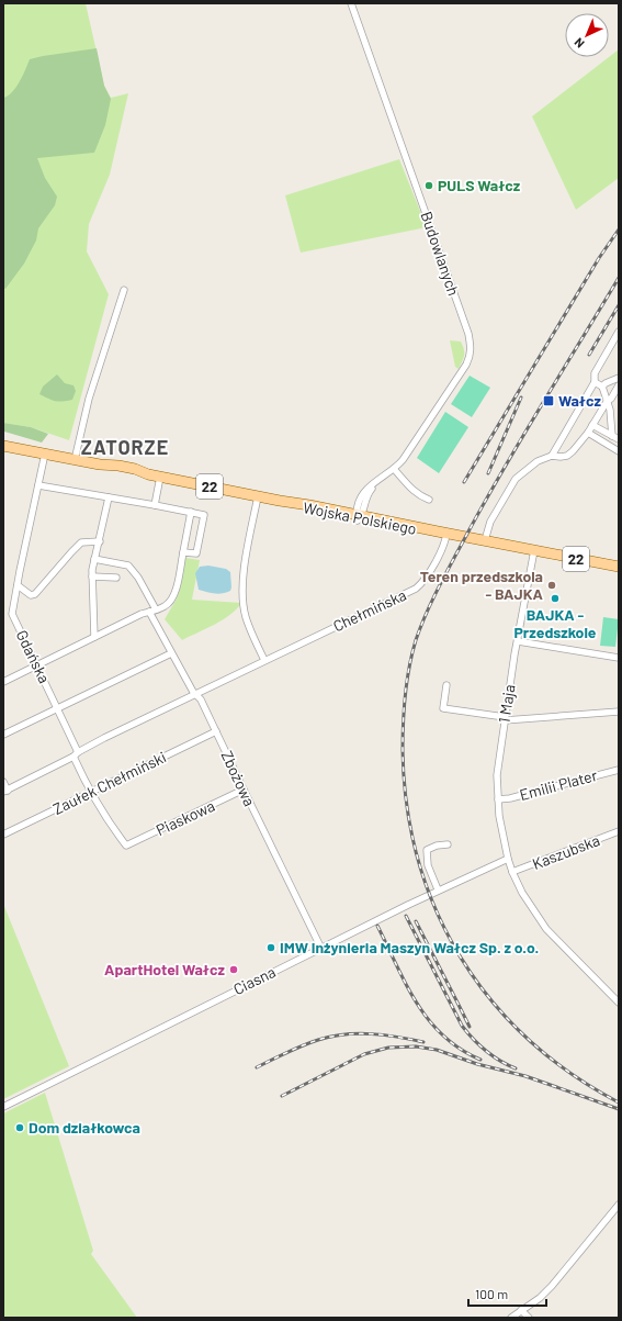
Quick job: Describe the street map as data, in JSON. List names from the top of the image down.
{
  "streets": {
    "main road": ["22", "Wojska Polskiego"],
    "street": [
      "Budowlanych",
      "Chełmińska",
      "Gdańska",
      "1 Maja",
      "Zbożowa",
      "Zaułek Chełmiński",
      "Emilii Plater",
      "Piaskowa",
      "Kaszubska",
      "Ciasna"
    ]
  },
  "crossings": [
    ["Budowlanych", "Wojska Polskiego"],
    ["Wojska Polskiego", "Chełmińska"],
    ["Wojska Polskiego", "Gdańska"],
    ["Wojska Polskiego", "1 Maja"],
    ["Chełmińska", "Zbożowa"],
    ["Gdańska", "Zaułek Chełmiński"],
    ["Gdańska", "Piaskowa"],
    ["1 Maja", "Emilii Plater"],
    ["1 Maja", "Kaszubska"],
    ["1 Maja", "Ciasna"],
    ["Zbożowa", "Zaułek Chełmiński"],
    ["Zbożowa", "Piaskowa"],
    ["Zbożowa", "Ciasna"]
  ],
  "districts": ["ZATORZE"],
  "places": {
    "other": [
      "PULS Wałcz",
      "Teren przedszkola - BAJKA",
      "BAJKA - Przedszkole",
      "IMW Inżynieria Maszyn Wałcz Sp. z o.o.",
      "ApartHotel Wałcz",
      "Dom działkowca"
    ],
    "transit": ["Wałcz"]
  },
  "scale_bar": "100 m",
  "north": "bottom left"
}
